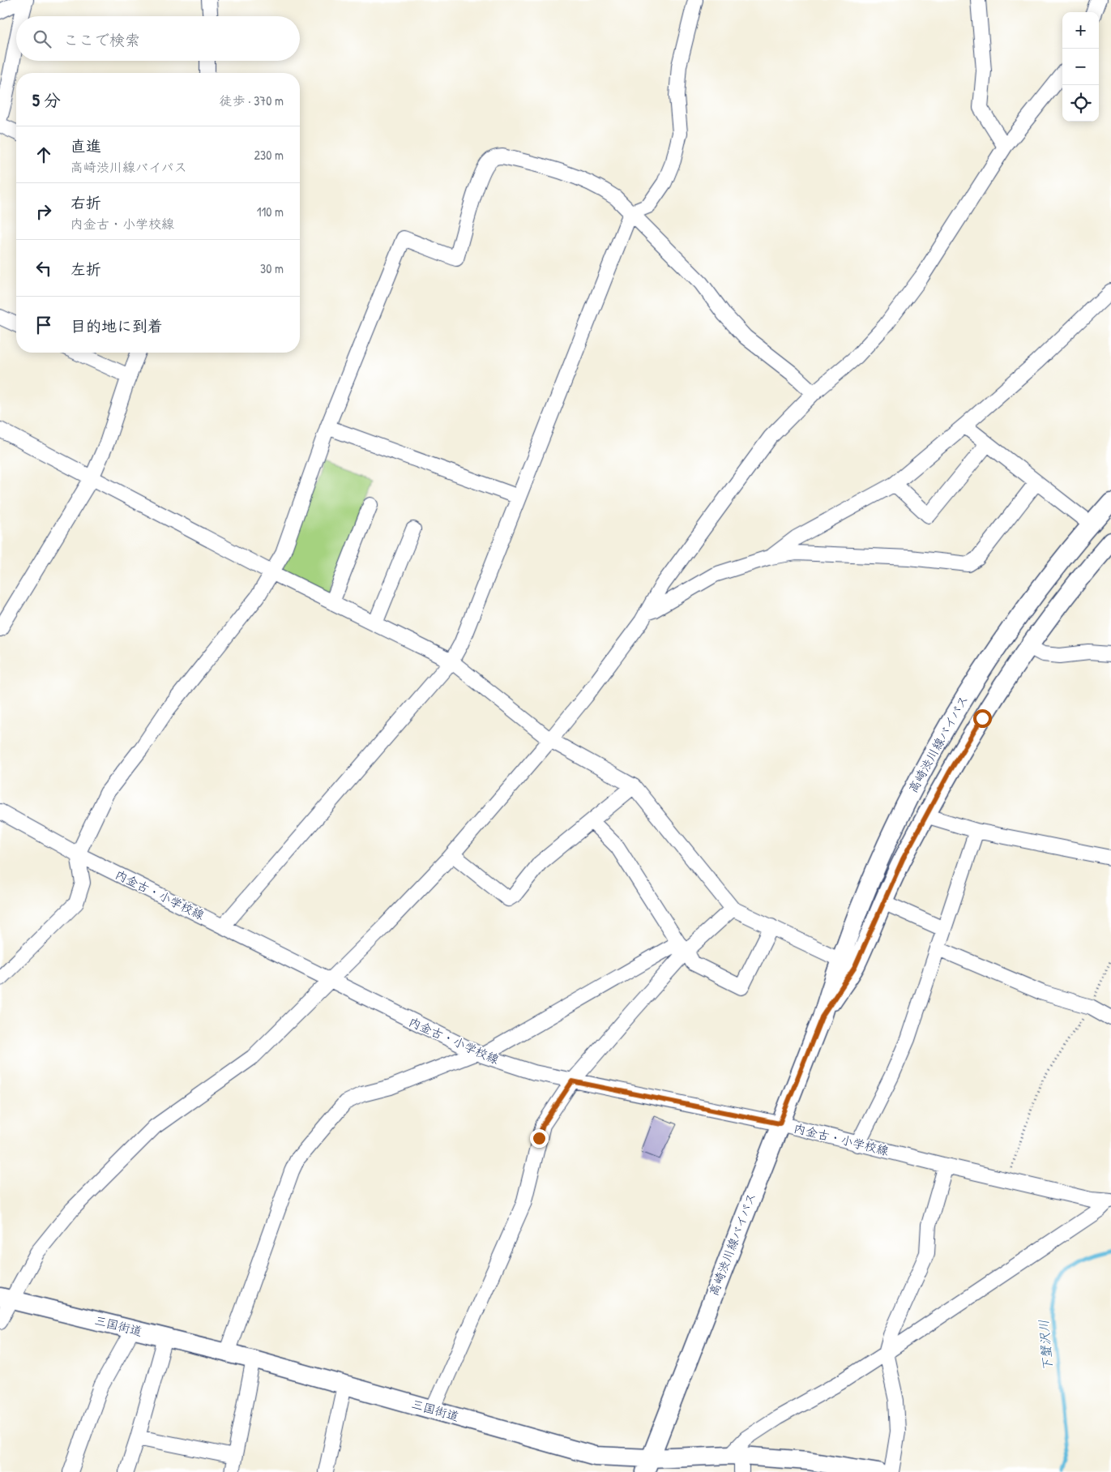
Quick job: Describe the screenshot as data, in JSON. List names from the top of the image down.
{
  "streets": {
    "main road": ["高崎渋川線バイパス", "三国街道"],
    "street": ["内金古・小学校線"]
  },
  "crossings": [
    ["高崎渋川線バイパス", "内金古・小学校線"],
    ["高崎渋川線バイパス", "三国街道"]
  ],
  "water": ["下蟹沢川"],
  "page": {
    "map_buttons": ["+", "−"],
    "search": "ここで検索",
    "heading": ["5 分", "徒歩 · 370 m"],
    "list": [
      ["直進", "高崎渋川線バイパス", "230 m"],
      ["右折", "内金古・小学校線", "110 m"],
      ["左折", "30 m"],
      "目的地に到着"
    ]
  }
}
